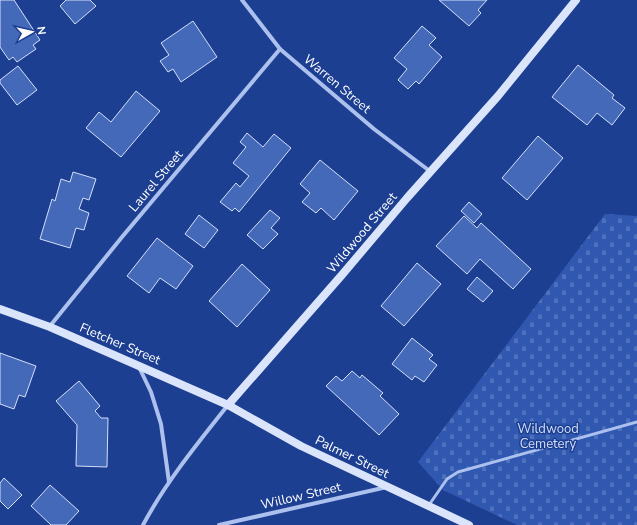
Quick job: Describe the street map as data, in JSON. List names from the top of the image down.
{
  "streets": {
    "street": [
      "Warren Street",
      "Laurel Street",
      "Wildwood Street",
      "Fletcher Street",
      "Palmer Street",
      "Willow Street"
    ]
  },
  "crossings": [
    ["Warren Street", "Laurel Street"],
    ["Warren Street", "Wildwood Street"],
    ["Laurel Street", "Fletcher Street"],
    ["Wildwood Street", "Fletcher Street"],
    ["Wildwood Street", "Palmer Street"],
    ["Fletcher Street", "Palmer Street"],
    ["Palmer Street", "Willow Street"]
  ],
  "parks": ["Wildwood Cemetery"],
  "north": "right"
}
